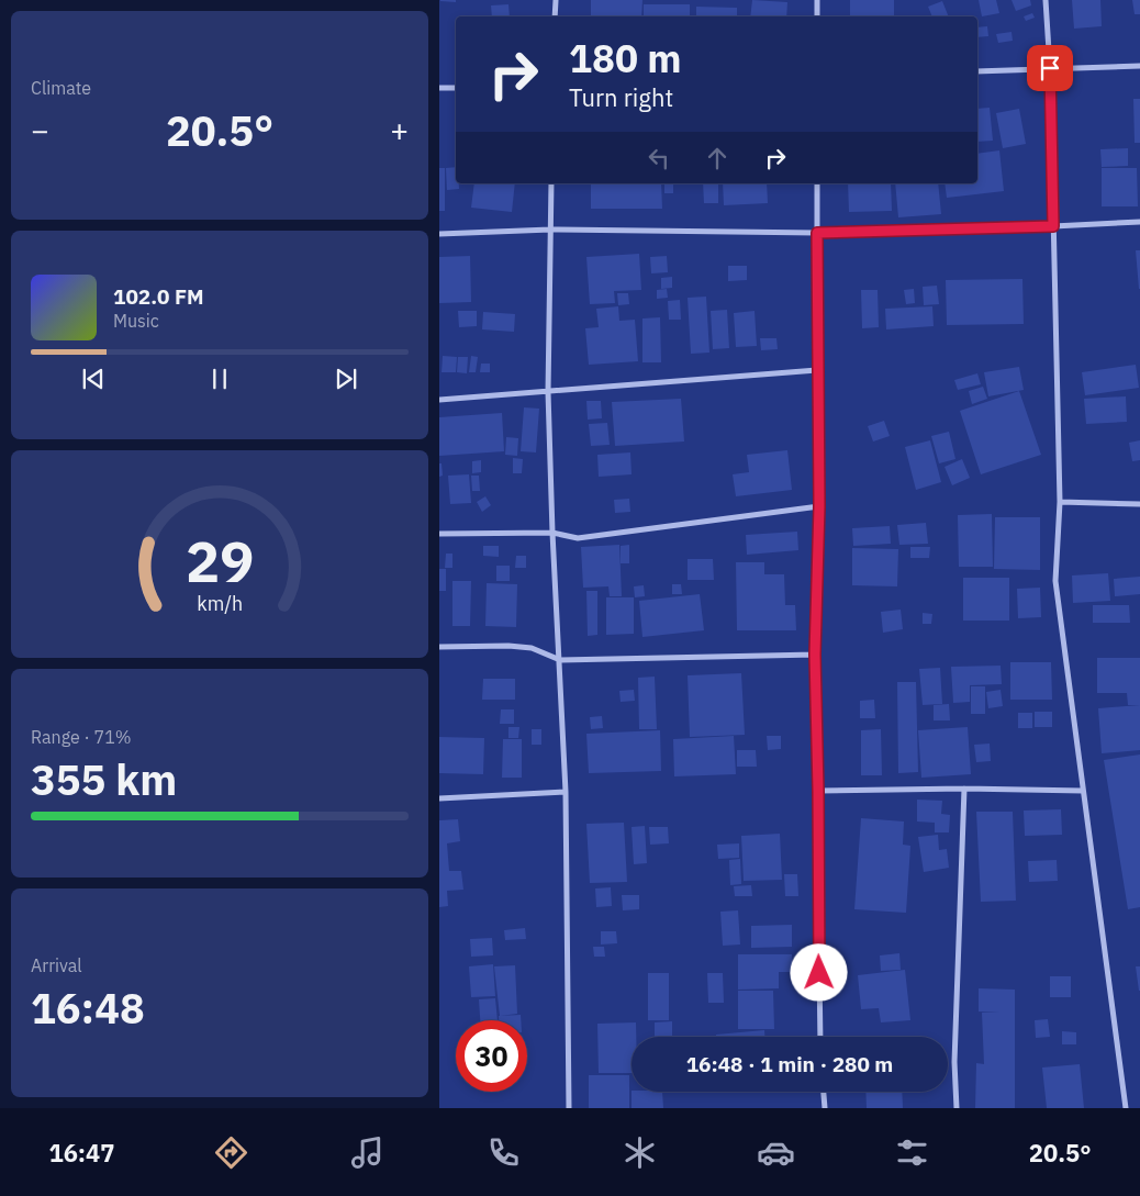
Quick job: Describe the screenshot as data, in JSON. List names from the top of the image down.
{
  "page": {
    "tile": [
      "Climate",
      ["Range · 71%", "355 km"],
      ["Arrival", "16:48"]
    ],
    "turn": ["180 m", "Turn right"],
    "heat": ["−", "20.5°", "+"],
    "song": ["102.0 FM", "Music"],
    "limit": "30",
    "trip": "16:48 · 1 min · 280 m",
    "tabs": ["16:47", "20.5°"],
    "gauge": ["29", "km/h"]
  }
}
